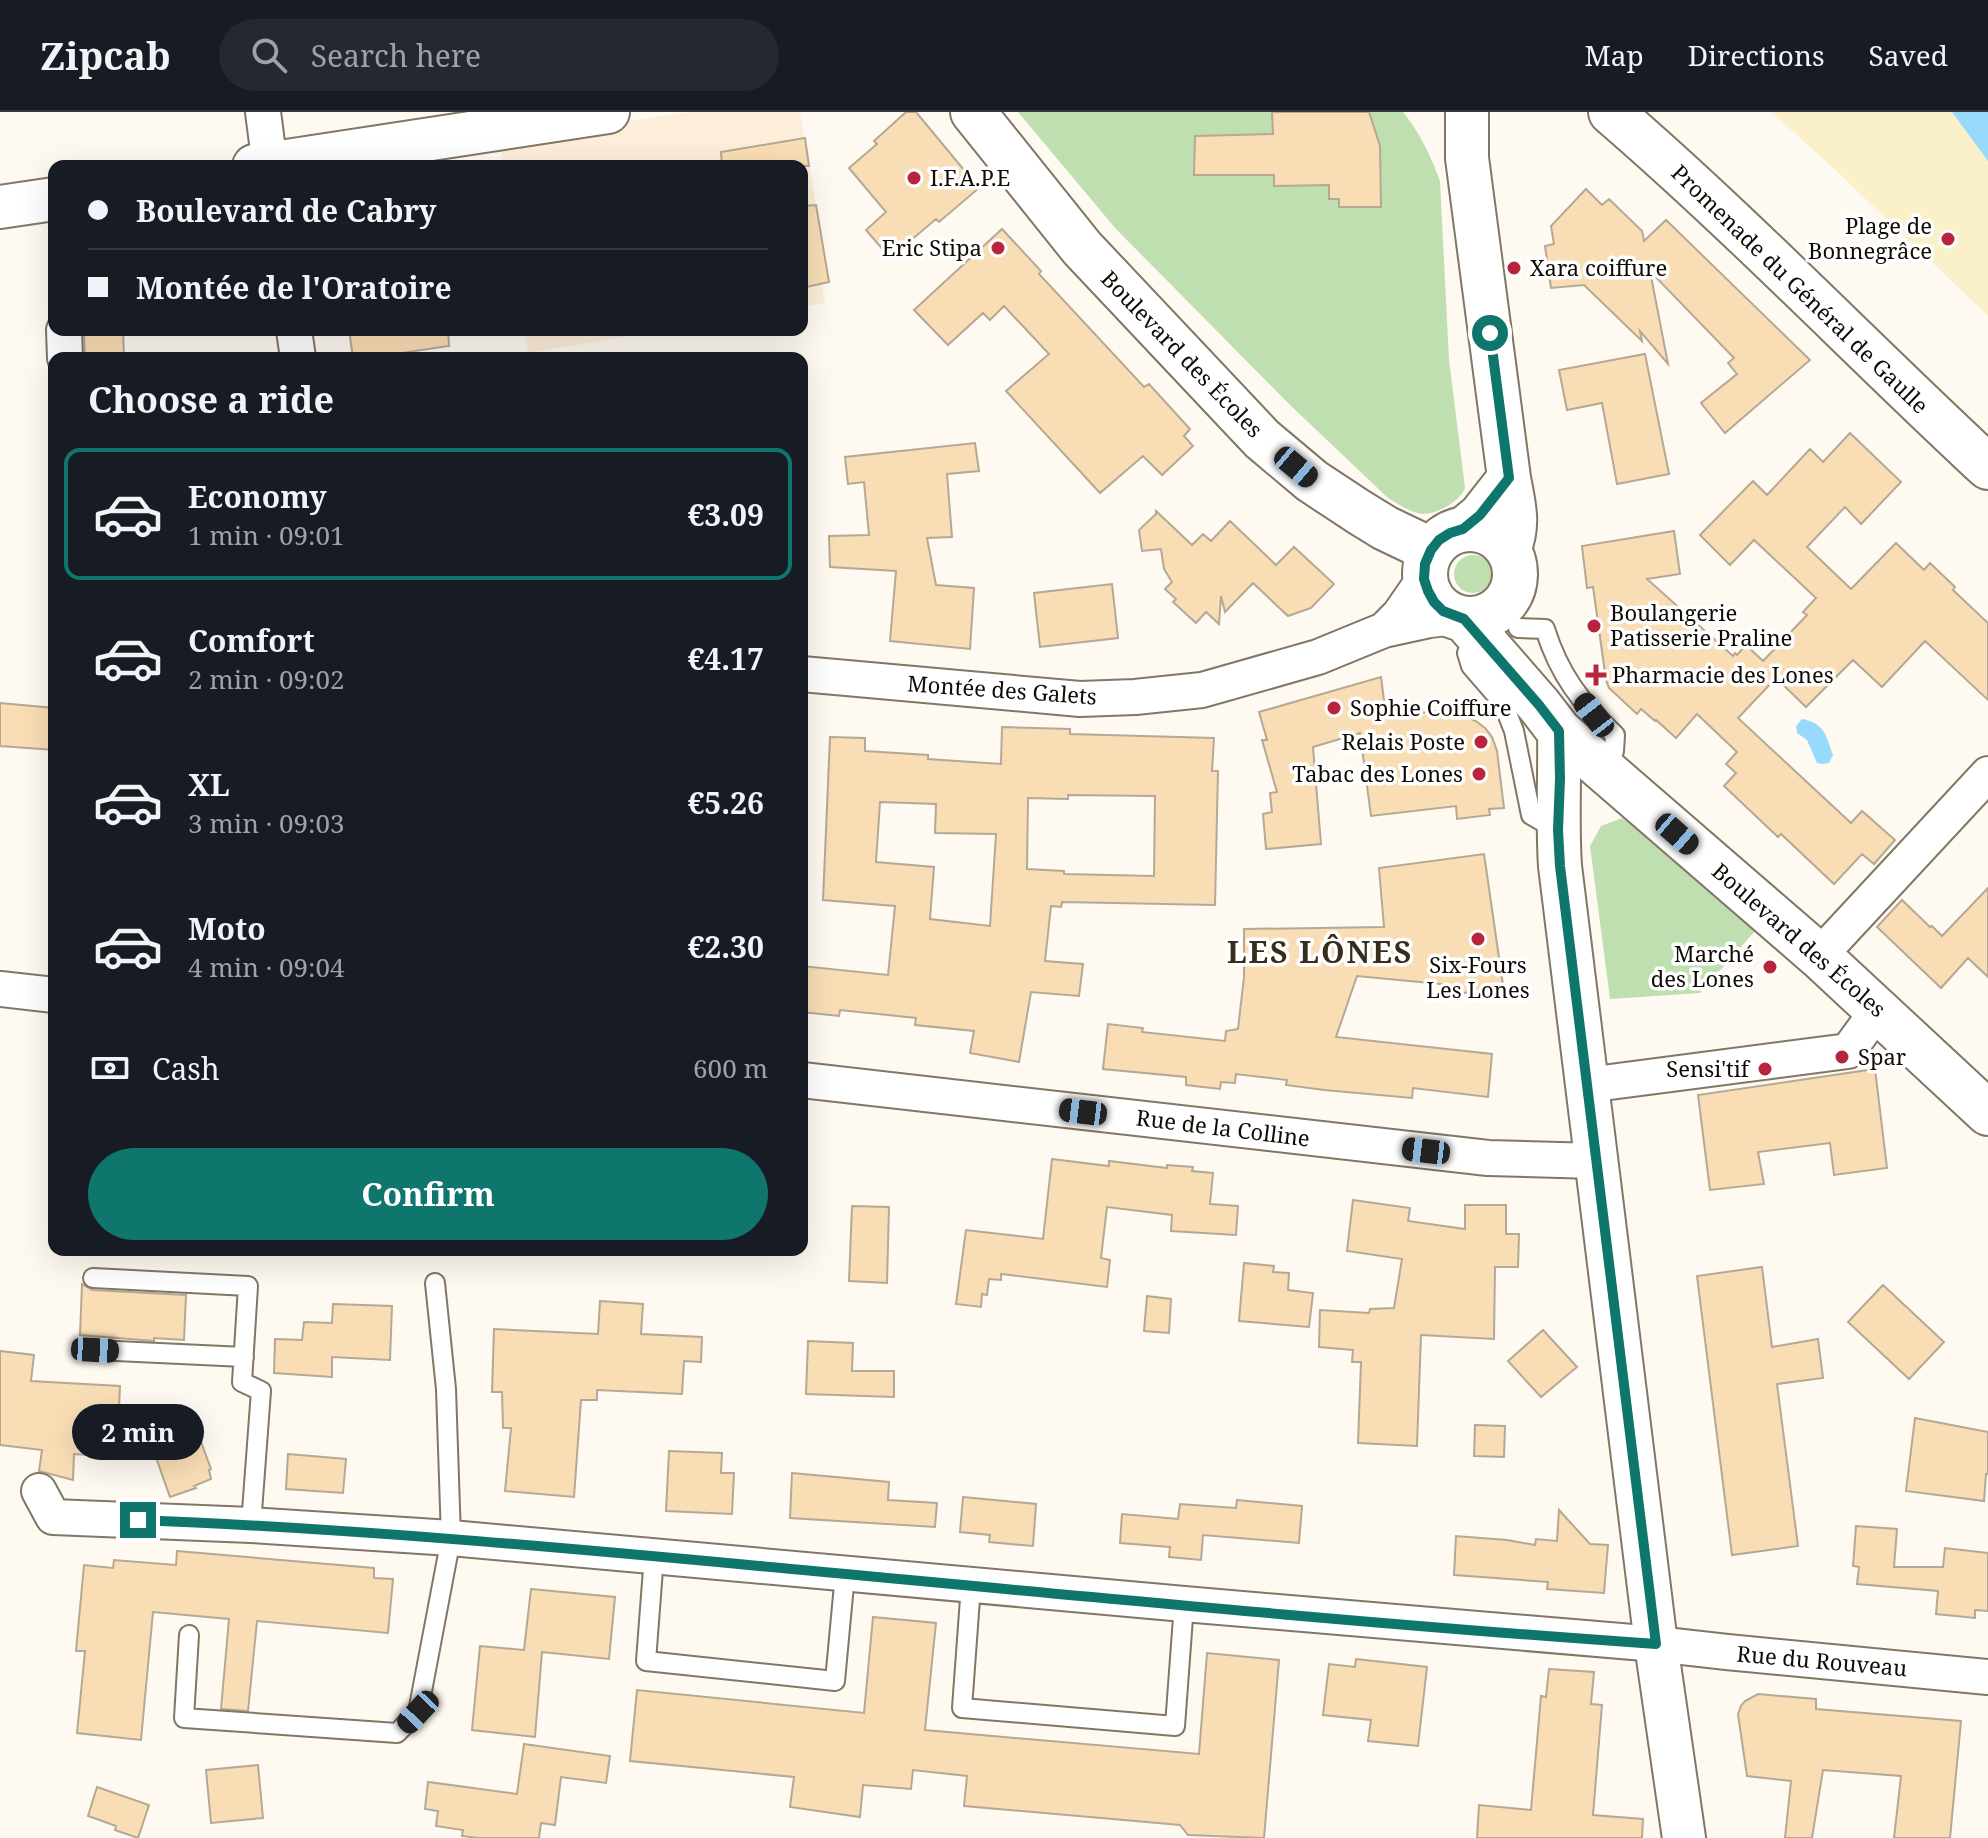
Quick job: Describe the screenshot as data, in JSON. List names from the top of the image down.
{
  "streets": {
    "main road": ["Promenade du Général de Gaulle", "Boulevard des Écoles"],
    "street": ["Montée des Galets", "Rue de la Colline", "Rue du Rouveau"]
  },
  "crossings": [
    ["Boulevard des Écoles", "Montée des Galets"]
  ],
  "districts": ["LES LÔNES"],
  "places": {
    "other": [
      "I.F.A.P.E",
      "Plage de Bonnegrâce",
      "Eric Stipa",
      "Xara coiffure",
      "Boulangerie Patisserie Praline",
      "Sophie Coiffure",
      "Relais Poste",
      "Tabac des Lones",
      "Six-Fours Les Lones",
      "Marché des Lones",
      "Spar",
      "Sensi'tif"
    ],
    "health": ["Pharmacie des Lones"]
  },
  "page": {
    "header": "Zipcab",
    "search": "Search here",
    "nav": ["Map", "Directions", "Saved"],
    "banner": ["Boulevard de Cabry", "Montée de l'Oratoire"],
    "heading": "Choose a ride",
    "list": [
      {
        "name": "Economy",
        "note": "1 min · 09:01",
        "value": "€3.09"
      },
      {
        "name": "Comfort",
        "note": "2 min · 09:02",
        "value": "€4.17"
      },
      {
        "name": "XL",
        "note": "3 min · 09:03",
        "value": "€5.26"
      },
      {
        "name": "Moto",
        "note": "4 min · 09:04",
        "value": "€2.30"
      }
    ],
    "pay": ["Cash", "600 m"],
    "buttons": "Confirm",
    "bubble": "2 min"
  }
}
